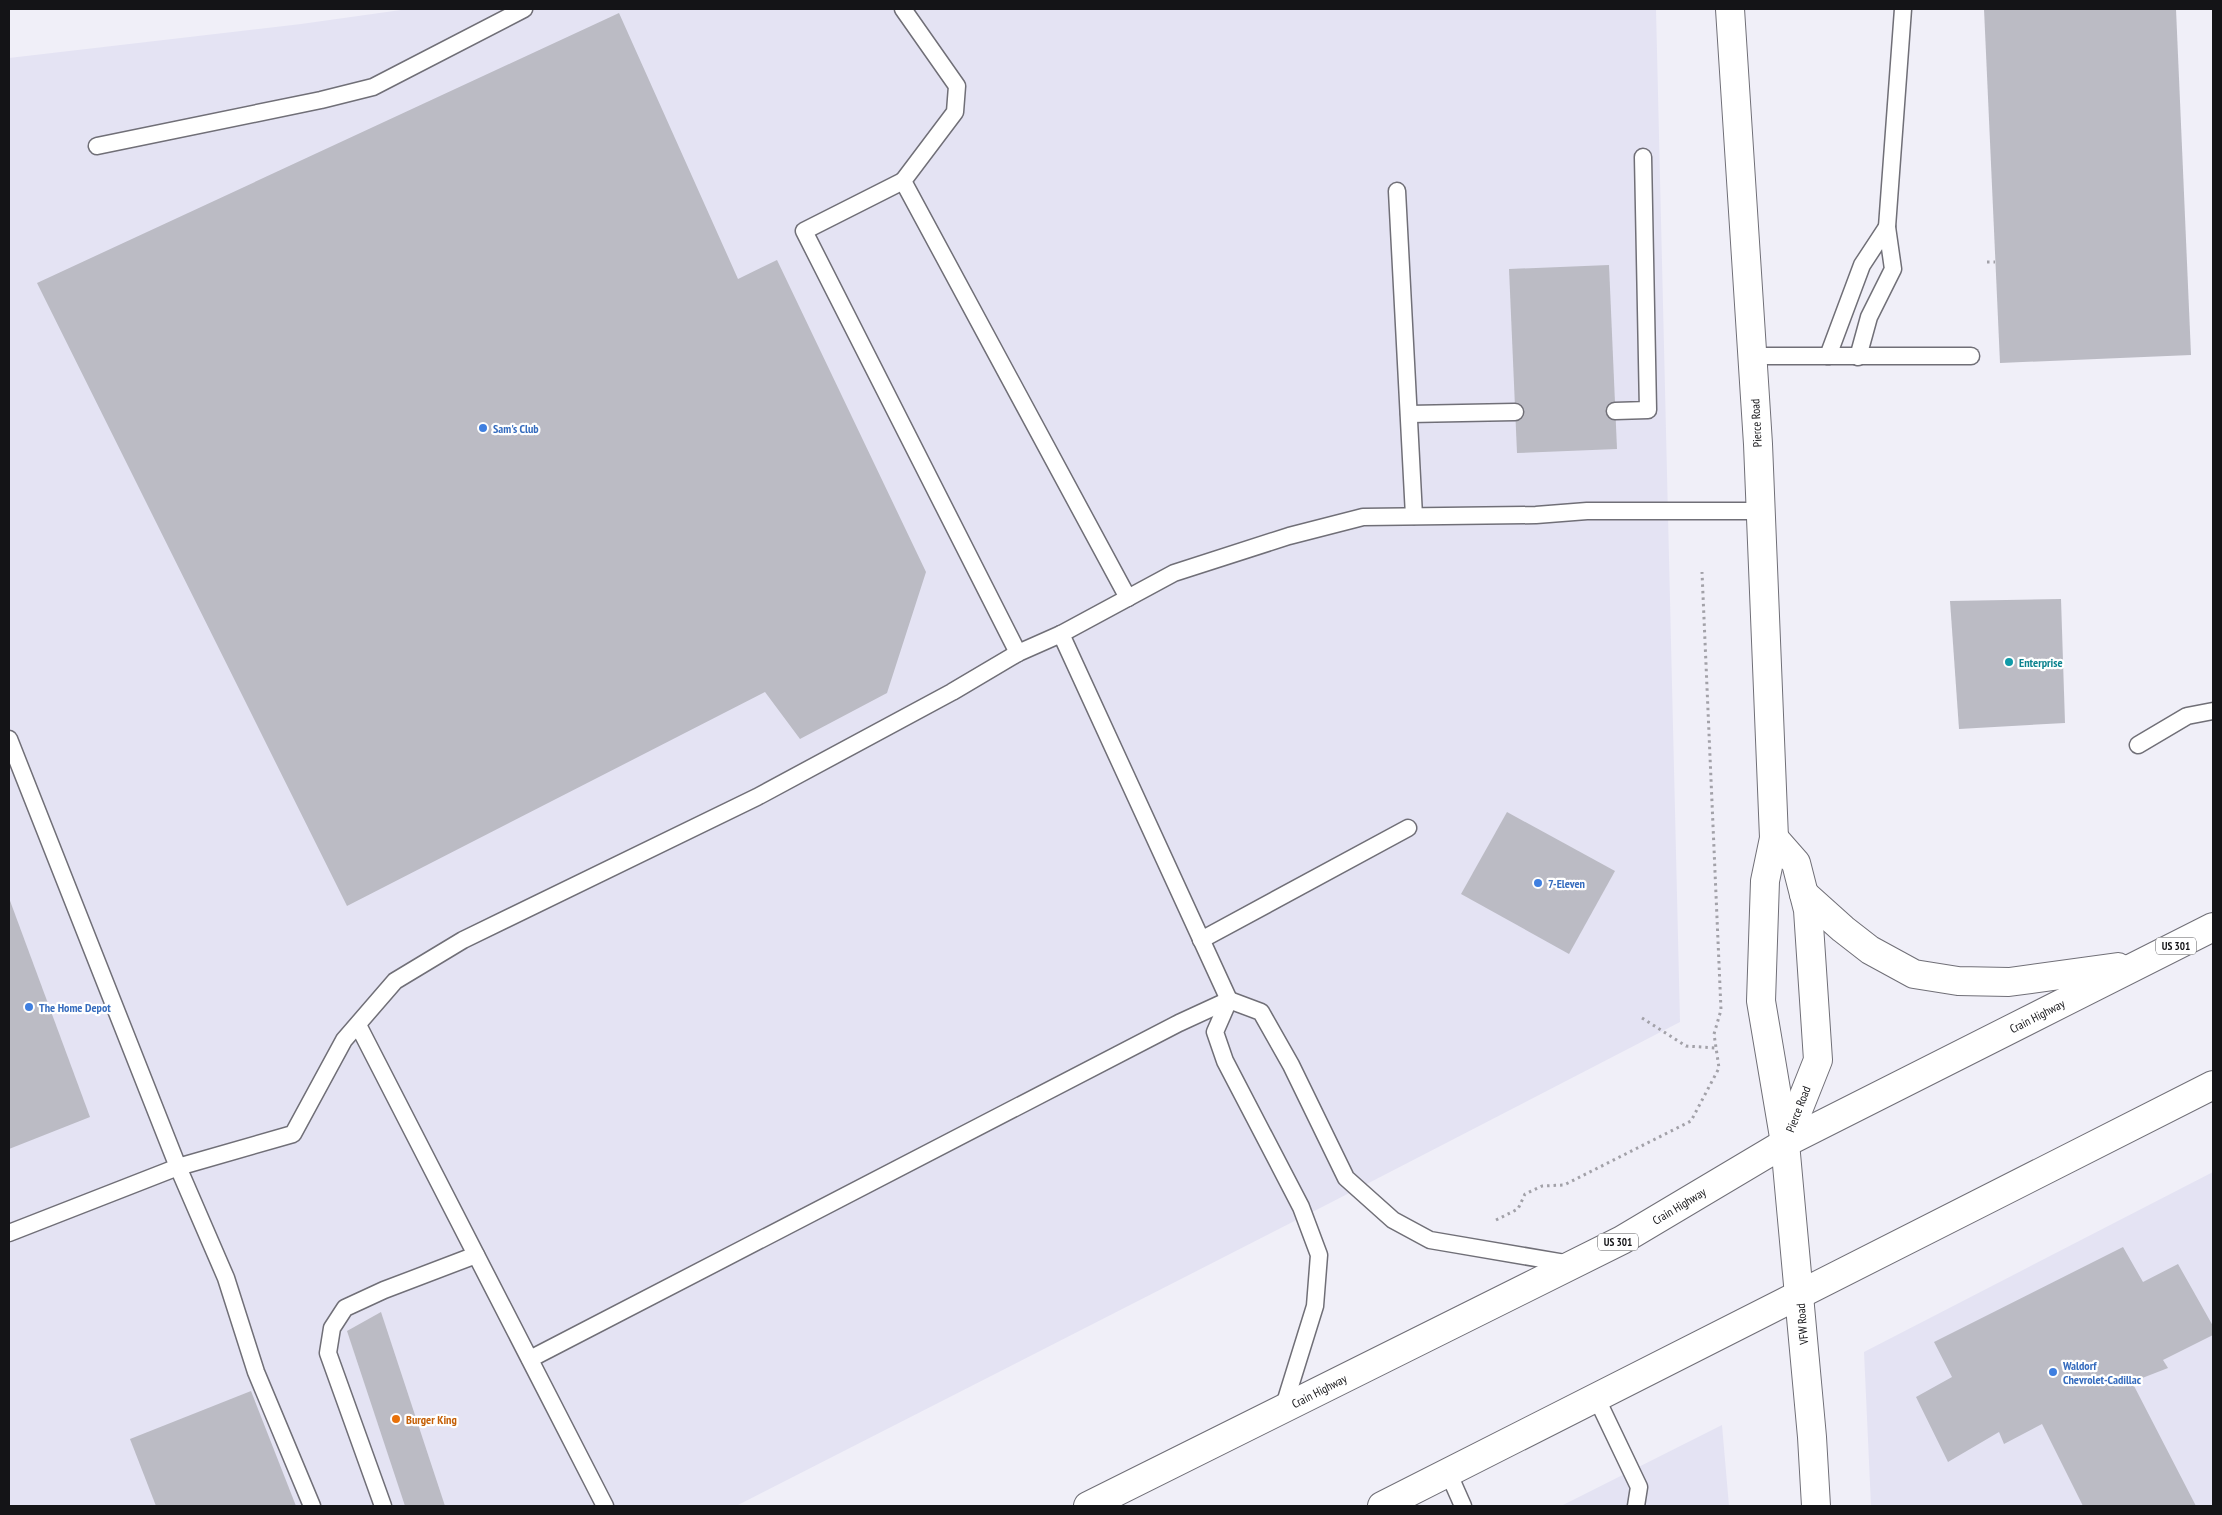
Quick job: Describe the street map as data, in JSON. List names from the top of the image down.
{
  "streets": {
    "main road": [
      "Pierce Road",
      "US 301",
      "Crain Highway",
      "VFW Road"
    ]
  },
  "crossings": [
    ["Pierce Road", "Crain Highway"],
    ["Pierce Road", "VFW Road"],
    ["Crain Highway", "VFW Road"]
  ],
  "places": [
    "Sam's Club",
    "Enterprise",
    "7-Eleven",
    "The Home Depot",
    "Waldorf Chevrolet-Cadillac",
    "Burger King"
  ]
}
